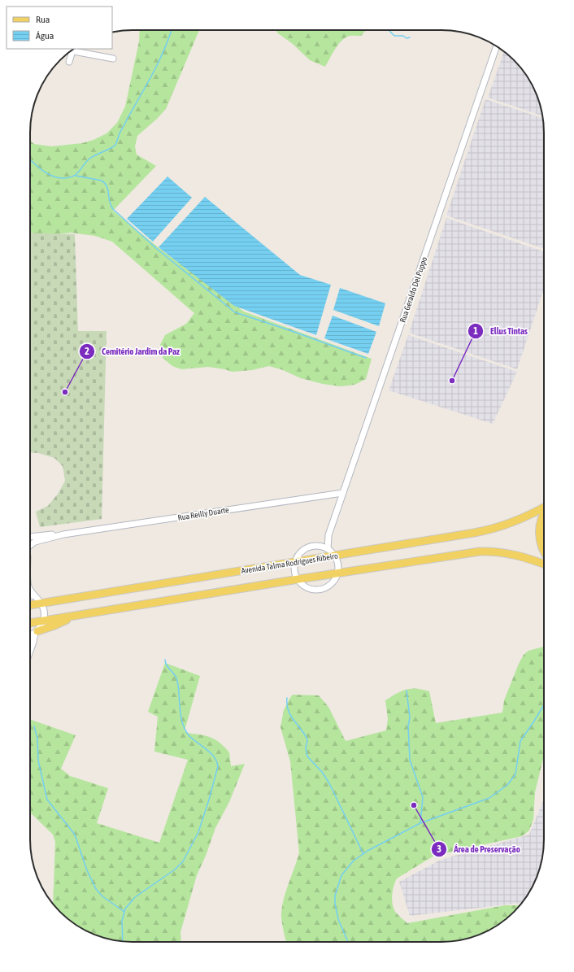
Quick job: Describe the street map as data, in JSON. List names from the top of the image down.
{
  "streets": {
    "main road": ["Avenida Talma Rodrigues Ribeiro"],
    "street": ["Rua Geraldo Del Puppo", "Rua Reilly Duarte"]
  },
  "crossings": [
    ["Rua Geraldo Del Puppo", "Rua Reilly Duarte"]
  ],
  "places": ["Ellus Tintas", "Cemitério Jardim da Paz", "Área de Preservação"],
  "legend": ["Rua", "Água"]
}
